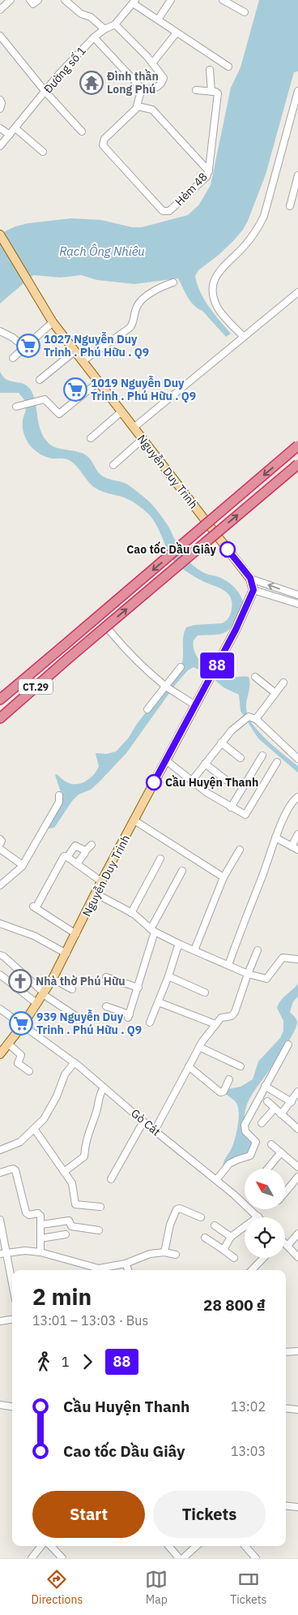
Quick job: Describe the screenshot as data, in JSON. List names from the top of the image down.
{
  "streets": {
    "highway": ["CT.29"],
    "main road": ["Nguyễn Duy Trinh"],
    "street": ["Đường số 1", "Hẻm 48", "Gò Cát"]
  },
  "crossings": [
    ["Nguyễn Duy Trinh", "Gò Cát"]
  ],
  "water": ["Rạch Ông Nhiêu"],
  "places": {
    "temple": ["Đình thần Long Phú"],
    "supermarket": ["1027 Nguyễn Duy Trinh . Phú Hữu . Q9", "1019 Nguyễn Duy Trinh . Phú Hữu . Q9", "939 Nguyễn Duy Trinh . Phú Hữu . Q9"],
    "other": ["Cao tốc Dầu Giây", "Cầu Huyện Thanh"],
    "church": ["Nhà thờ Phú Hữu"]
  },
  "lines": ["bus line 88"],
  "north": "top left",
  "page": {
    "on_map": "88",
    "heading": ["2 min", "13:01 – 13:03 · Bus", "28 800 ₫"],
    "legs": ["1", "88"],
    "list": [
      {
        "name": "Cầu Huyện Thanh",
        "value": "13:02"
      },
      {
        "name": "Cao tốc Dầu Giây",
        "value": "13:03"
      }
    ],
    "buttons": ["Start", "Tickets"],
    "tabs": ["Directions", "Map", "Tickets"]
  }
}
